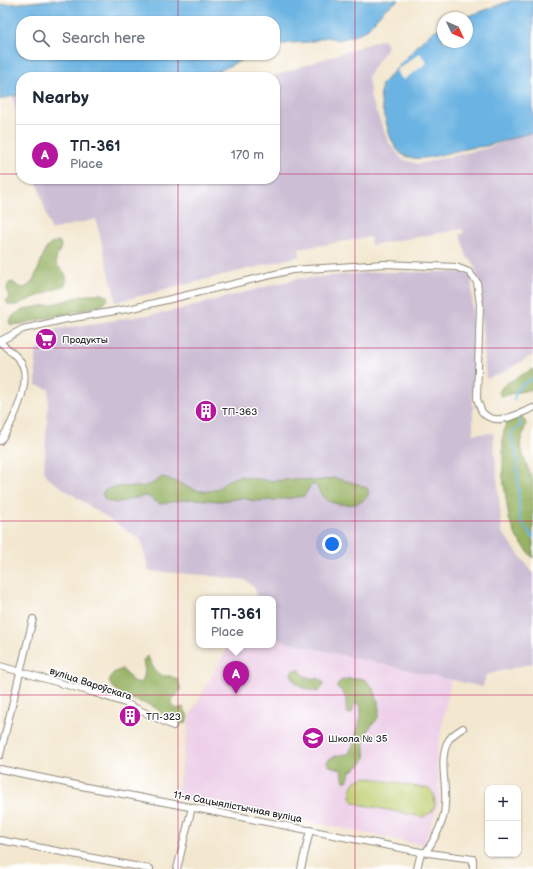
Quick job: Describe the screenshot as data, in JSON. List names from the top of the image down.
{
  "streets": {
    "street": ["вуліца Вароўскага", "11-я Сацыялістычная вуліца"]
  },
  "places": {
    "supermarket": ["Продукты"],
    "building": ["ТП-363", "ТП-323"],
    "school or university": ["Школа № 35"]
  },
  "north": "bottom right",
  "page": {
    "search": "Search here",
    "heading": "Nearby",
    "list": [
      {
        "mark": "A",
        "name": "ТП-361",
        "note": "Place",
        "value": "170 m"
      }
    ],
    "popup": ["ТП-361", "Place"],
    "pins": "A",
    "map_buttons": ["+", "−"]
  }
}
